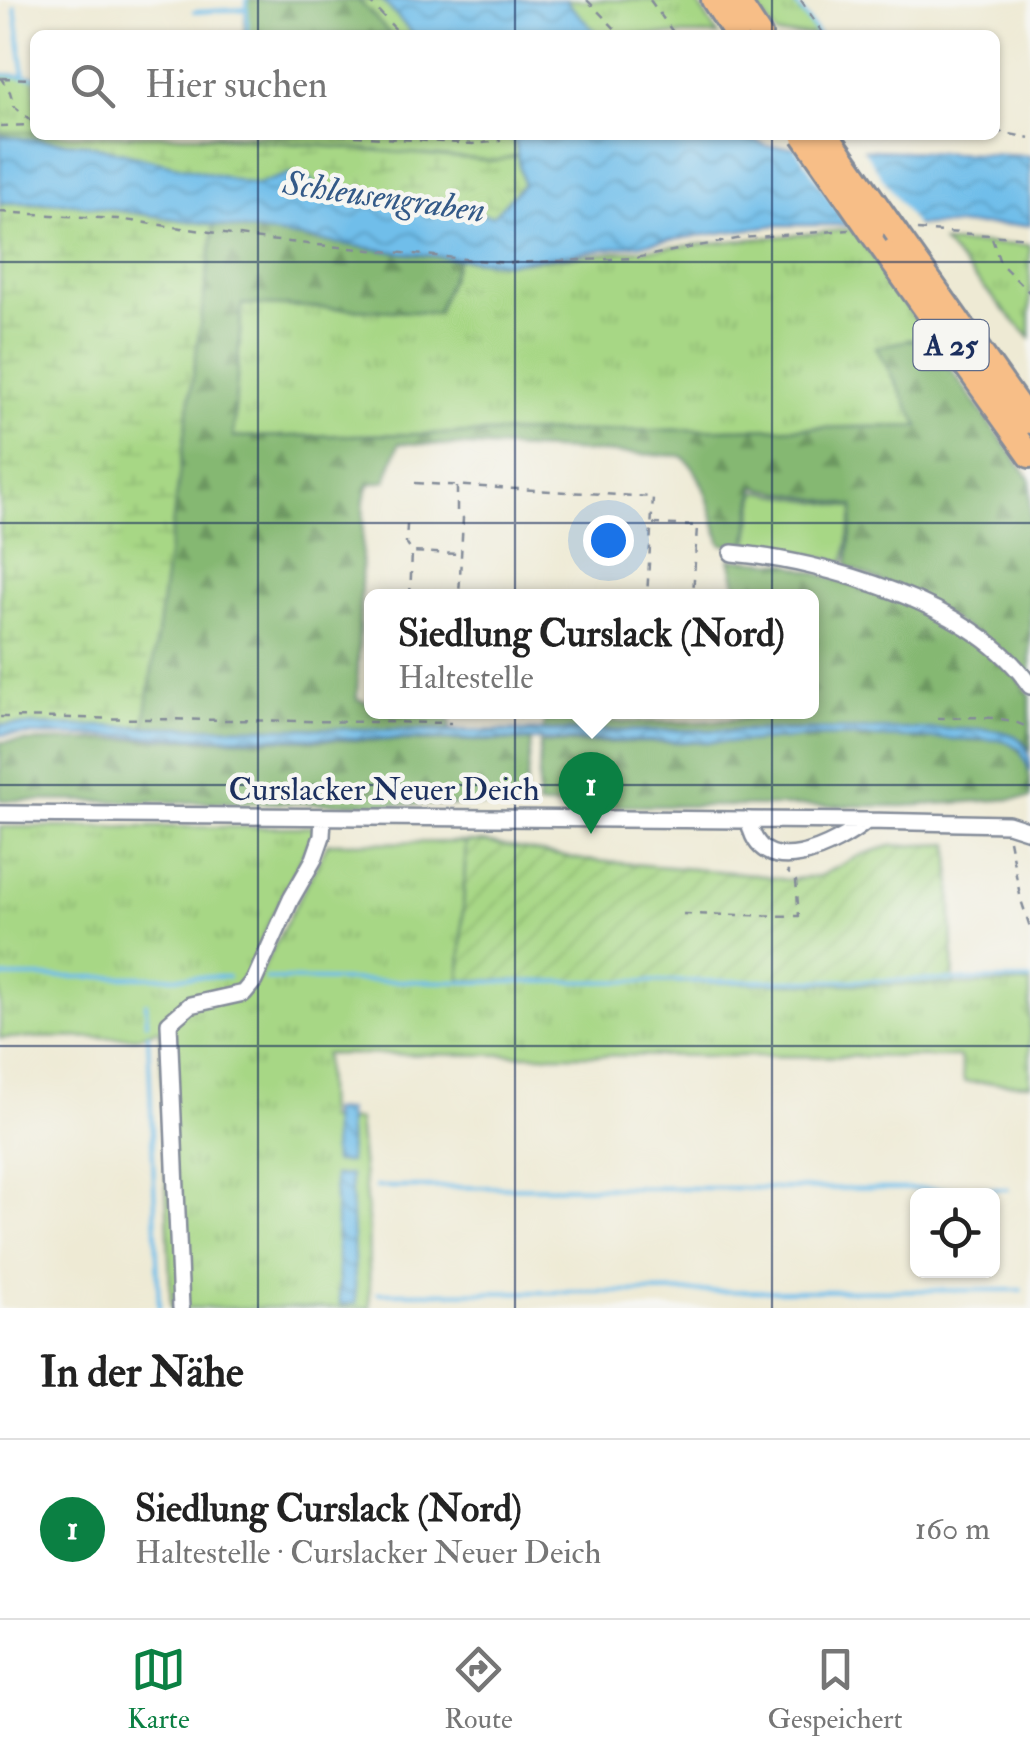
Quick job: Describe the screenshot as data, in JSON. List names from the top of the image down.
{
  "streets": {
    "highway": ["A 25"],
    "street": ["Curslacker Neuer Deich"]
  },
  "water": ["Schleusengraben"],
  "page": {
    "search": "Hier suchen",
    "popup": ["Siedlung Curslack (Nord)", "Haltestelle"],
    "pins": "1",
    "heading": "In der Nähe",
    "list": [
      {
        "mark": "1",
        "name": "Siedlung Curslack (Nord)",
        "note": "Haltestelle · Curslacker Neuer Deich",
        "value": "160 m"
      }
    ],
    "nav": ["Karte", "Route", "Gespeichert"]
  }
}
